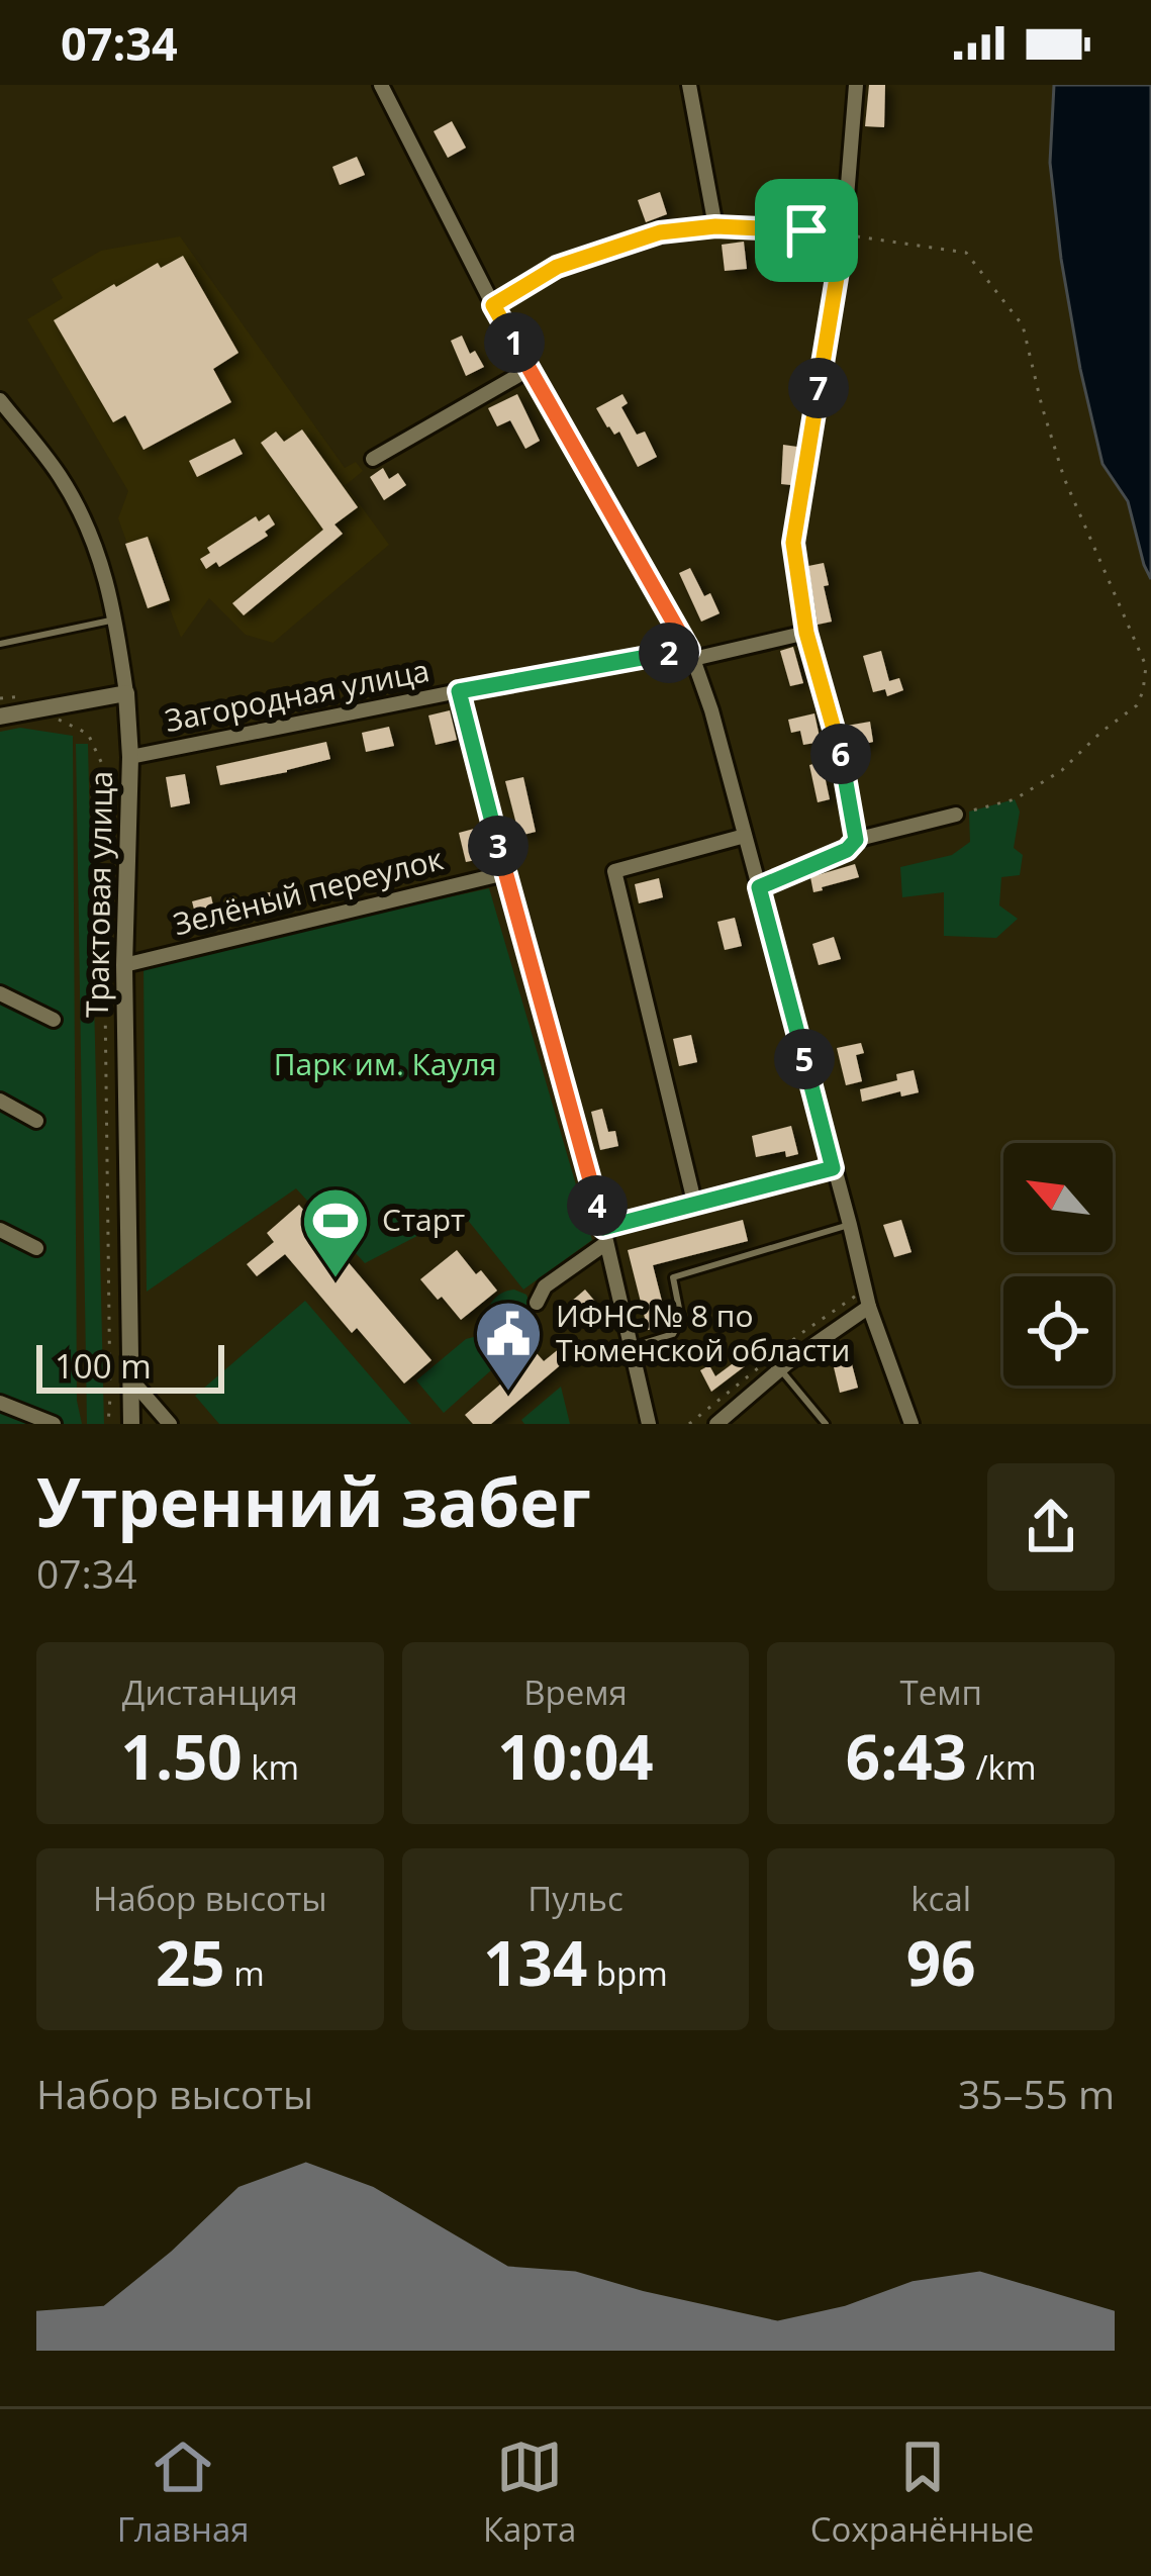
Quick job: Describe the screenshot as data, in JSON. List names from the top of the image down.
{
  "streets": {
    "street": ["Загородная улица", "Зелёный переулок", "Трактовая улица"]
  },
  "crossings": [
    ["Загородная улица", "Трактовая улица"],
    ["Зелёный переулок", "Трактовая улица"]
  ],
  "parks": ["Парк им. Кауля"],
  "places": {
    "sports": ["Старт"],
    "public building": ["ИФНС № 8 по Тюменской области"]
  },
  "scale_bar": "100 m",
  "north": "top left",
  "page": {
    "status": "07:34",
    "pins": [
      "1",
      "7",
      "2",
      "6",
      "3",
      "5",
      "4"
    ],
    "scale": "100 m",
    "heading": ["Утренний забег", "07:34"],
    "stats": [
      ["Дистанция", "1.50 km"],
      ["Время", "10:04"],
      ["Темп", "6:43 /km"],
      ["Набор высоты", "25 m"],
      ["Пульс", "134 bpm"],
      ["kcal", "96"]
    ],
    "chart": ["Набор высоты", "35–55 m"],
    "tabs": ["Главная", "Карта", "Сохранённые"]
  }
}
